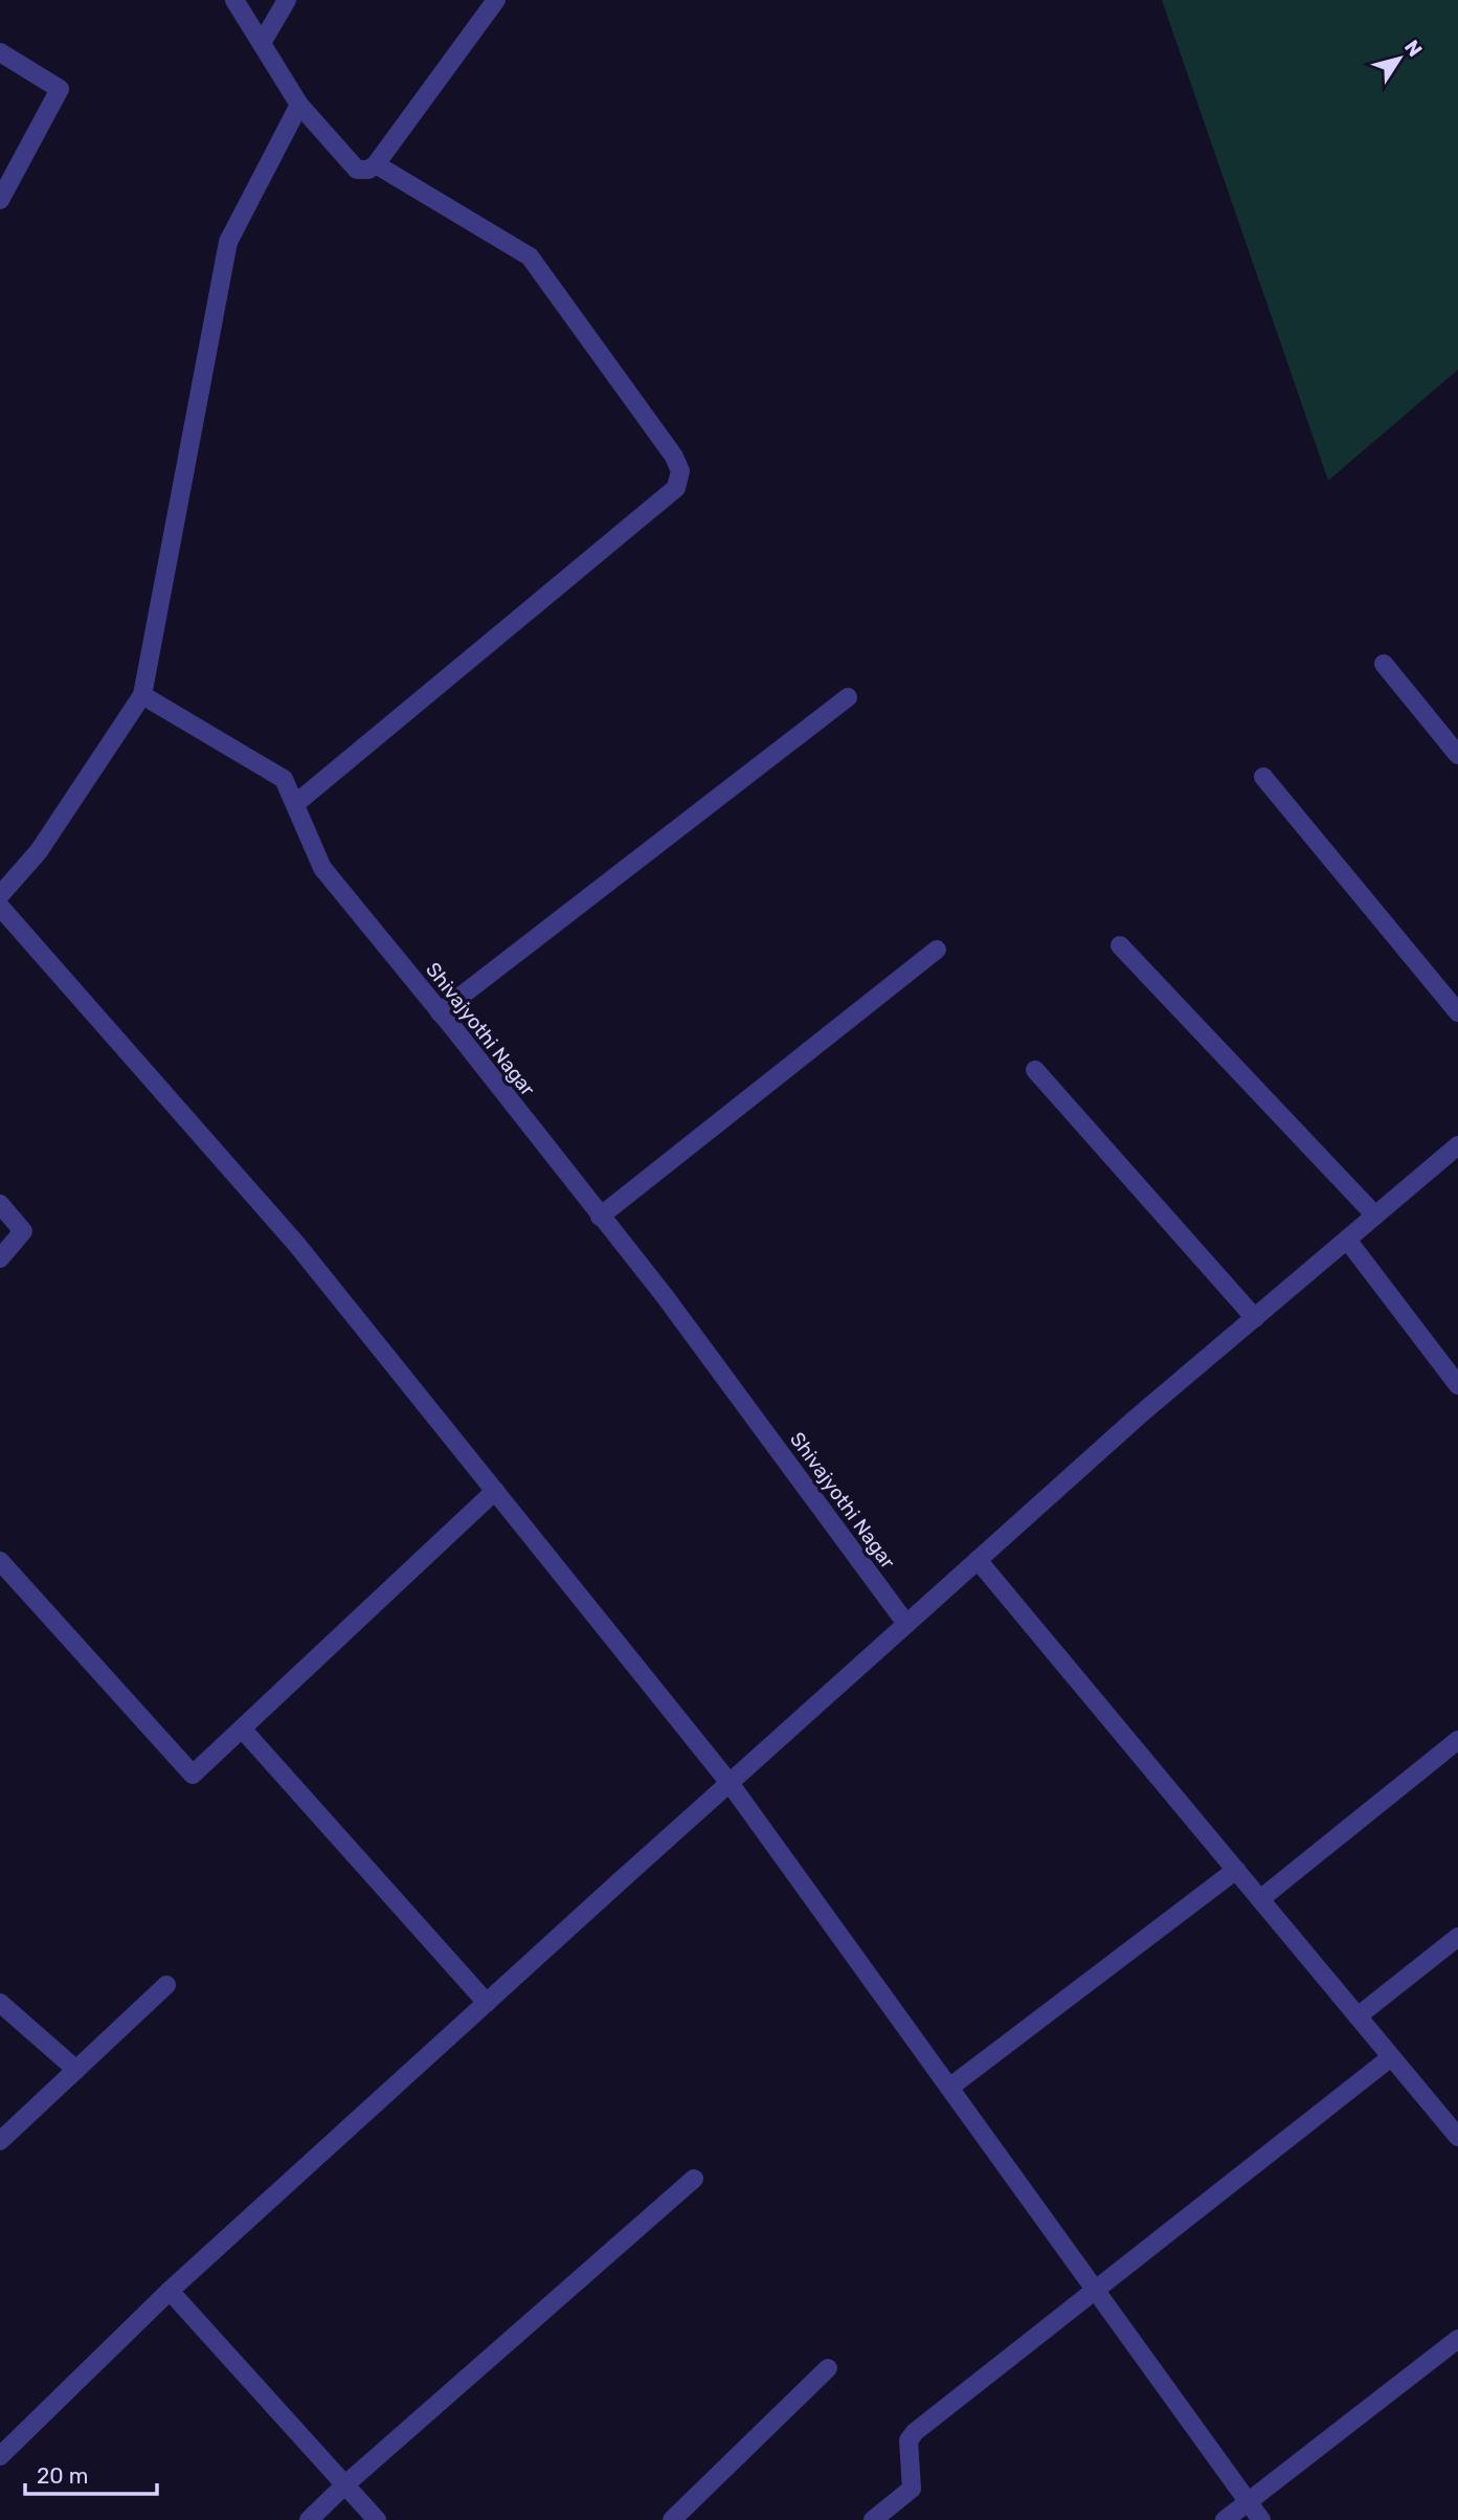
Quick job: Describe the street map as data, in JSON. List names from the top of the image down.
{
  "streets": {
    "street": ["Shivajyothi Nagar"]
  },
  "scale_bar": "20 m",
  "north": "top right"
}
